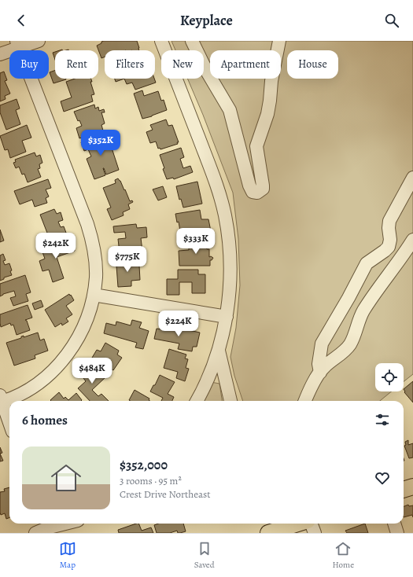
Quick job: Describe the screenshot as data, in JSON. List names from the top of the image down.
{
  "page": {
    "header": "Keyplace",
    "chip": [
      "Buy",
      "Rent",
      "Filters",
      "New",
      "Apartment",
      "House"
    ],
    "price": [
      "$352K",
      "$333K",
      "$242K",
      "$775K",
      "$224K",
      "$484K"
    ],
    "heading": "6 homes",
    "list": [
      {
        "name": "$352,000",
        "note": "3 rooms · 95 m² · Crest Drive Northeast"
      }
    ],
    "tabs": ["Map", "Saved", "Home"]
  }
}
